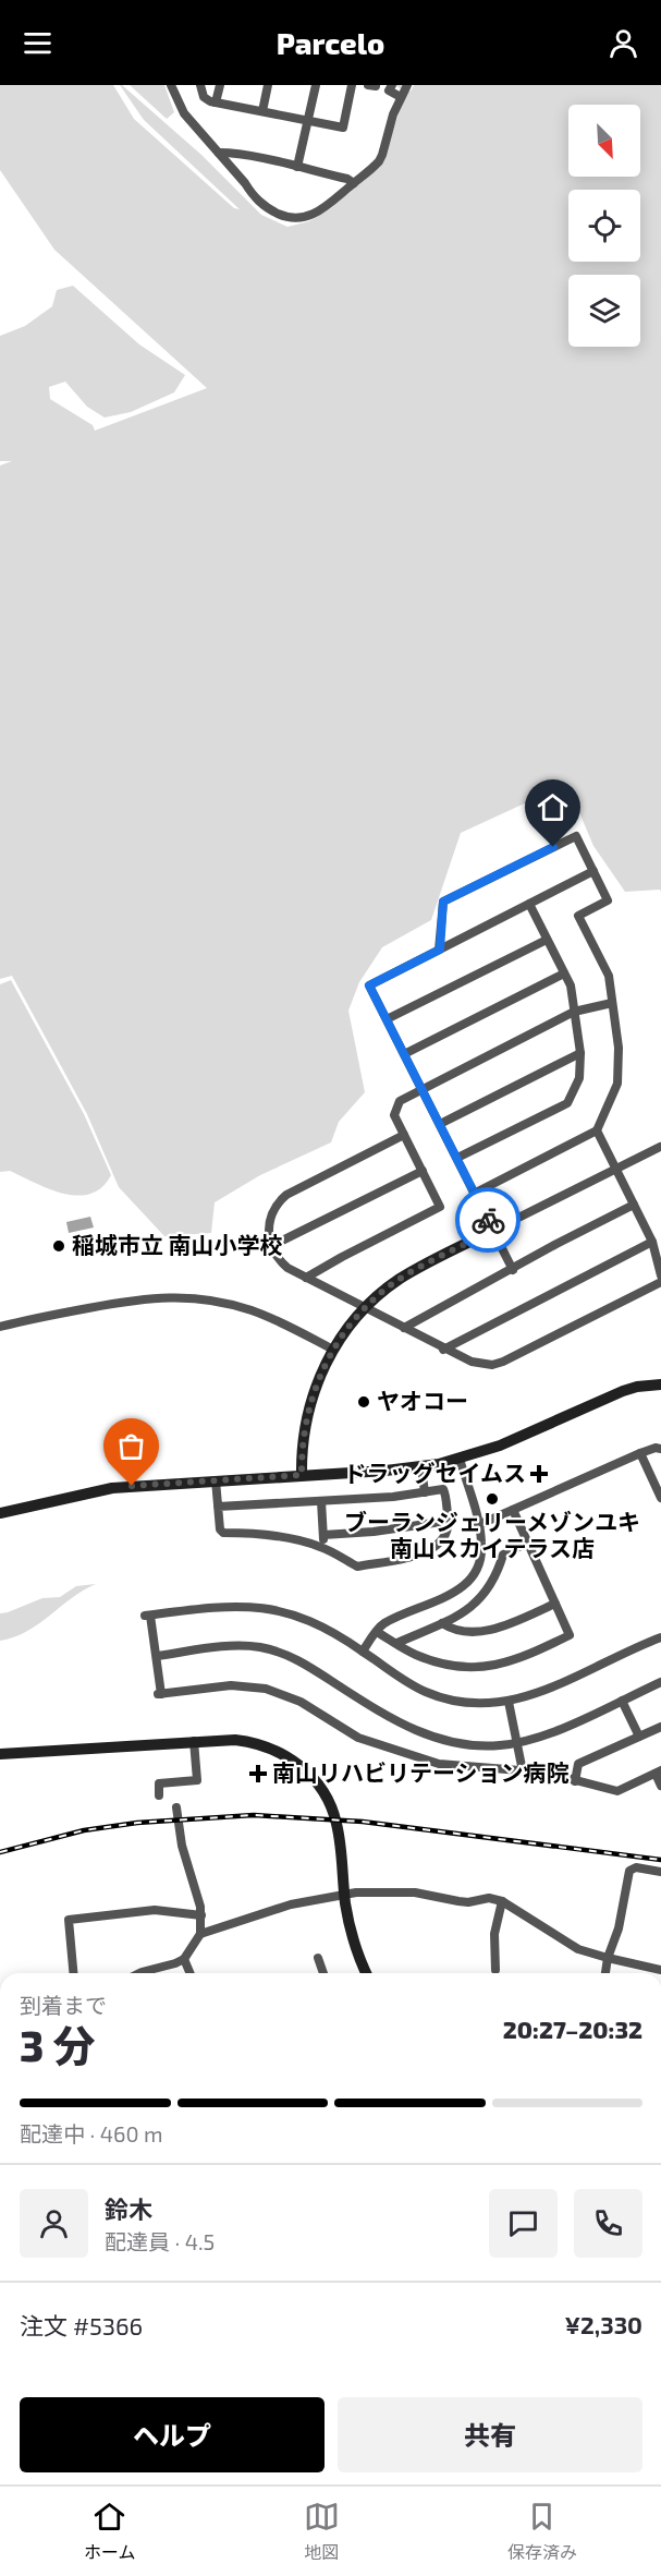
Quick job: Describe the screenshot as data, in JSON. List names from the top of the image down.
{
  "places": {
    "other": ["稲城市立 南山小学校", "ヤオコー", "ブーランジェリーメゾンユキ 南山スカイテラス店"],
    "health": ["ドラッグセイムス", "南山リハビリテーション病院"]
  },
  "north": "bottom right",
  "page": {
    "header": "Parcelo",
    "heading": ["3 分", "到着まで", "20:27–20:32"],
    "panel": [
      "鈴木",
      "配達員 · 4.5",
      "注文 #5366",
      "¥2,330"
    ],
    "bar": "配達中 · 460 m",
    "buttons": ["ヘルプ", "共有"],
    "tabs": ["ホーム", "地図", "保存済み"]
  }
}
